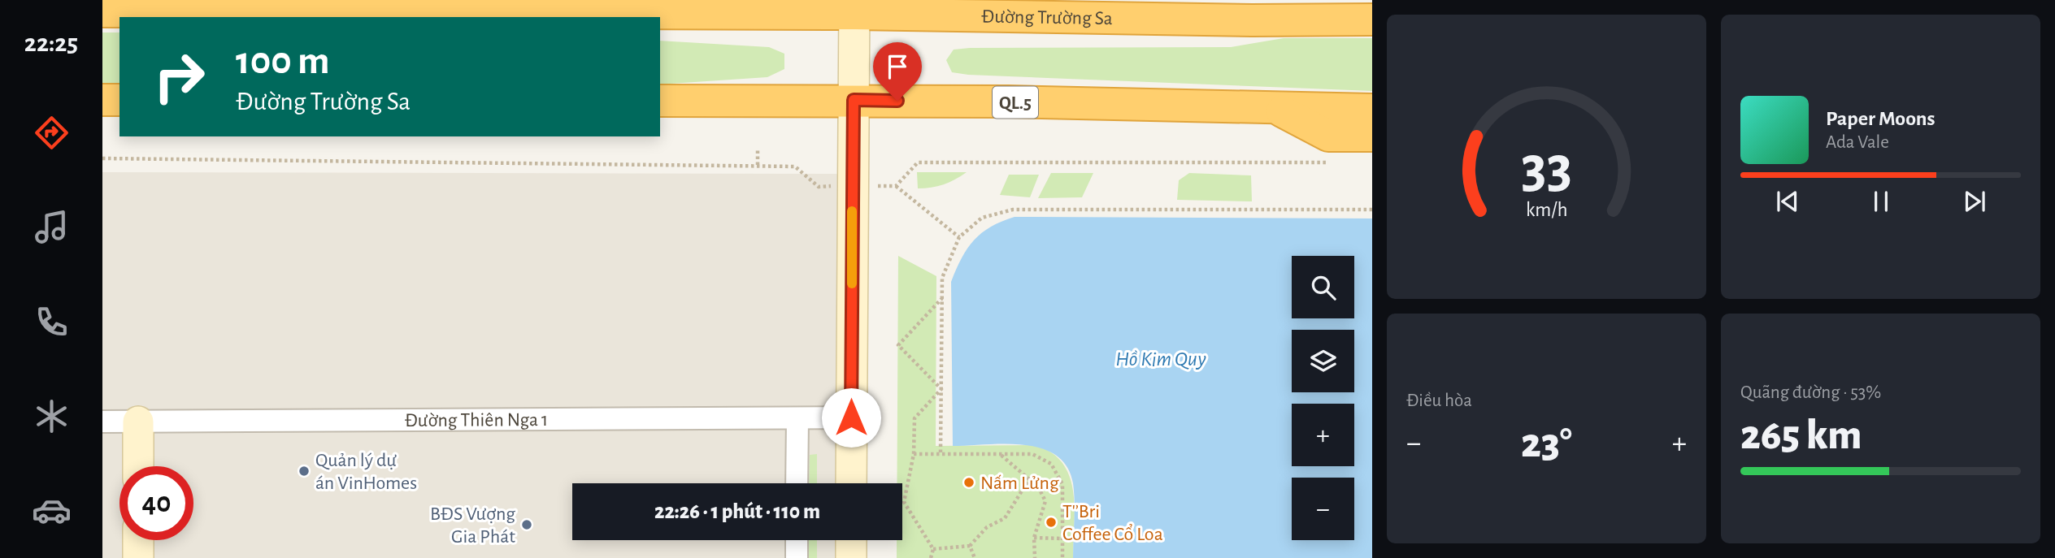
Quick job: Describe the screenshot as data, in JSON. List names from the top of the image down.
{
  "streets": {
    "highway": ["Đường Trường Sa", "QL.5"],
    "street": ["Đường Thiên Nga 1"]
  },
  "water": ["Hồ Kim Quy"],
  "places": [
    "Quản lý dự án VinHomes",
    "Nấm Lửng",
    "T'’Bri Coffee Cổ Loa",
    "BĐS Vượng Gia Phát"
  ],
  "page": {
    "tabs": "22:25",
    "turn": ["100 m", "Đường Trường Sa"],
    "song": ["Paper Moons", "Ada Vale"],
    "map_buttons": ["+", "−"],
    "tile": [
      "Điều hòa",
      ["Quãng đường · 53%", "265 km"]
    ],
    "heat": ["−", "23°", "+"],
    "limit": "40",
    "trip": "22:26 · 1 phút · 110 m",
    "gauge": ["33", "km/h"]
  }
}
